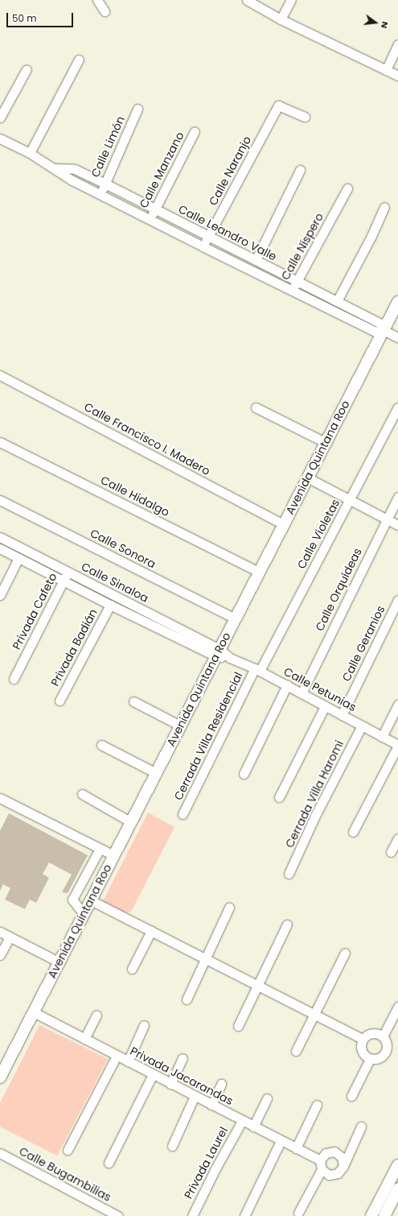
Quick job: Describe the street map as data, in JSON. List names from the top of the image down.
{
  "streets": {
    "main road": ["Avenida Quintana Roo"],
    "street": [
      "Calle Limón",
      "Calle Manzano",
      "Calle Naranjo",
      "Calle Leandro Valle",
      "Calle Níspero",
      "Calle Francisco I. Madero",
      "Calle Hidalgo",
      "Calle Violetas",
      "Calle Sonora",
      "Calle Sinaloa",
      "Calle Orquídeas",
      "Privada Cafeto",
      "Calle Geranios",
      "Privada Badián",
      "Calle Petunias",
      "Cerrada Villa Residencial",
      "Cerrada Villa Haromi",
      "Privada Jacarandas",
      "Privada Laurel",
      "Calle Bugambilias"
    ]
  },
  "crossings": [
    ["Calle Limón", "Calle Leandro Valle"],
    ["Calle Manzano", "Calle Leandro Valle"],
    ["Calle Naranjo", "Calle Leandro Valle"],
    ["Calle Leandro Valle", "Calle Níspero"],
    ["Calle Leandro Valle", "Avenida Quintana Roo"],
    ["Calle Francisco I. Madero", "Avenida Quintana Roo"],
    ["Avenida Quintana Roo", "Calle Hidalgo"],
    ["Avenida Quintana Roo", "Calle Sonora"],
    ["Avenida Quintana Roo", "Calle Sinaloa"],
    ["Avenida Quintana Roo", "Calle Petunias"],
    ["Avenida Quintana Roo", "Privada Jacarandas"],
    ["Calle Violetas", "Calle Petunias"],
    ["Calle Violetas", "Cerrada Villa Residencial"],
    ["Calle Sinaloa", "Privada Cafeto"],
    ["Calle Sinaloa", "Privada Badián"],
    ["Calle Sinaloa", "Calle Petunias"],
    ["Calle Orquídeas", "Calle Petunias"],
    ["Calle Geranios", "Calle Petunias"],
    ["Calle Petunias", "Cerrada Villa Residencial"],
    ["Calle Petunias", "Cerrada Villa Haromi"],
    ["Privada Jacarandas", "Privada Laurel"]
  ],
  "scale_bar": "50 m",
  "north": "right"
}
